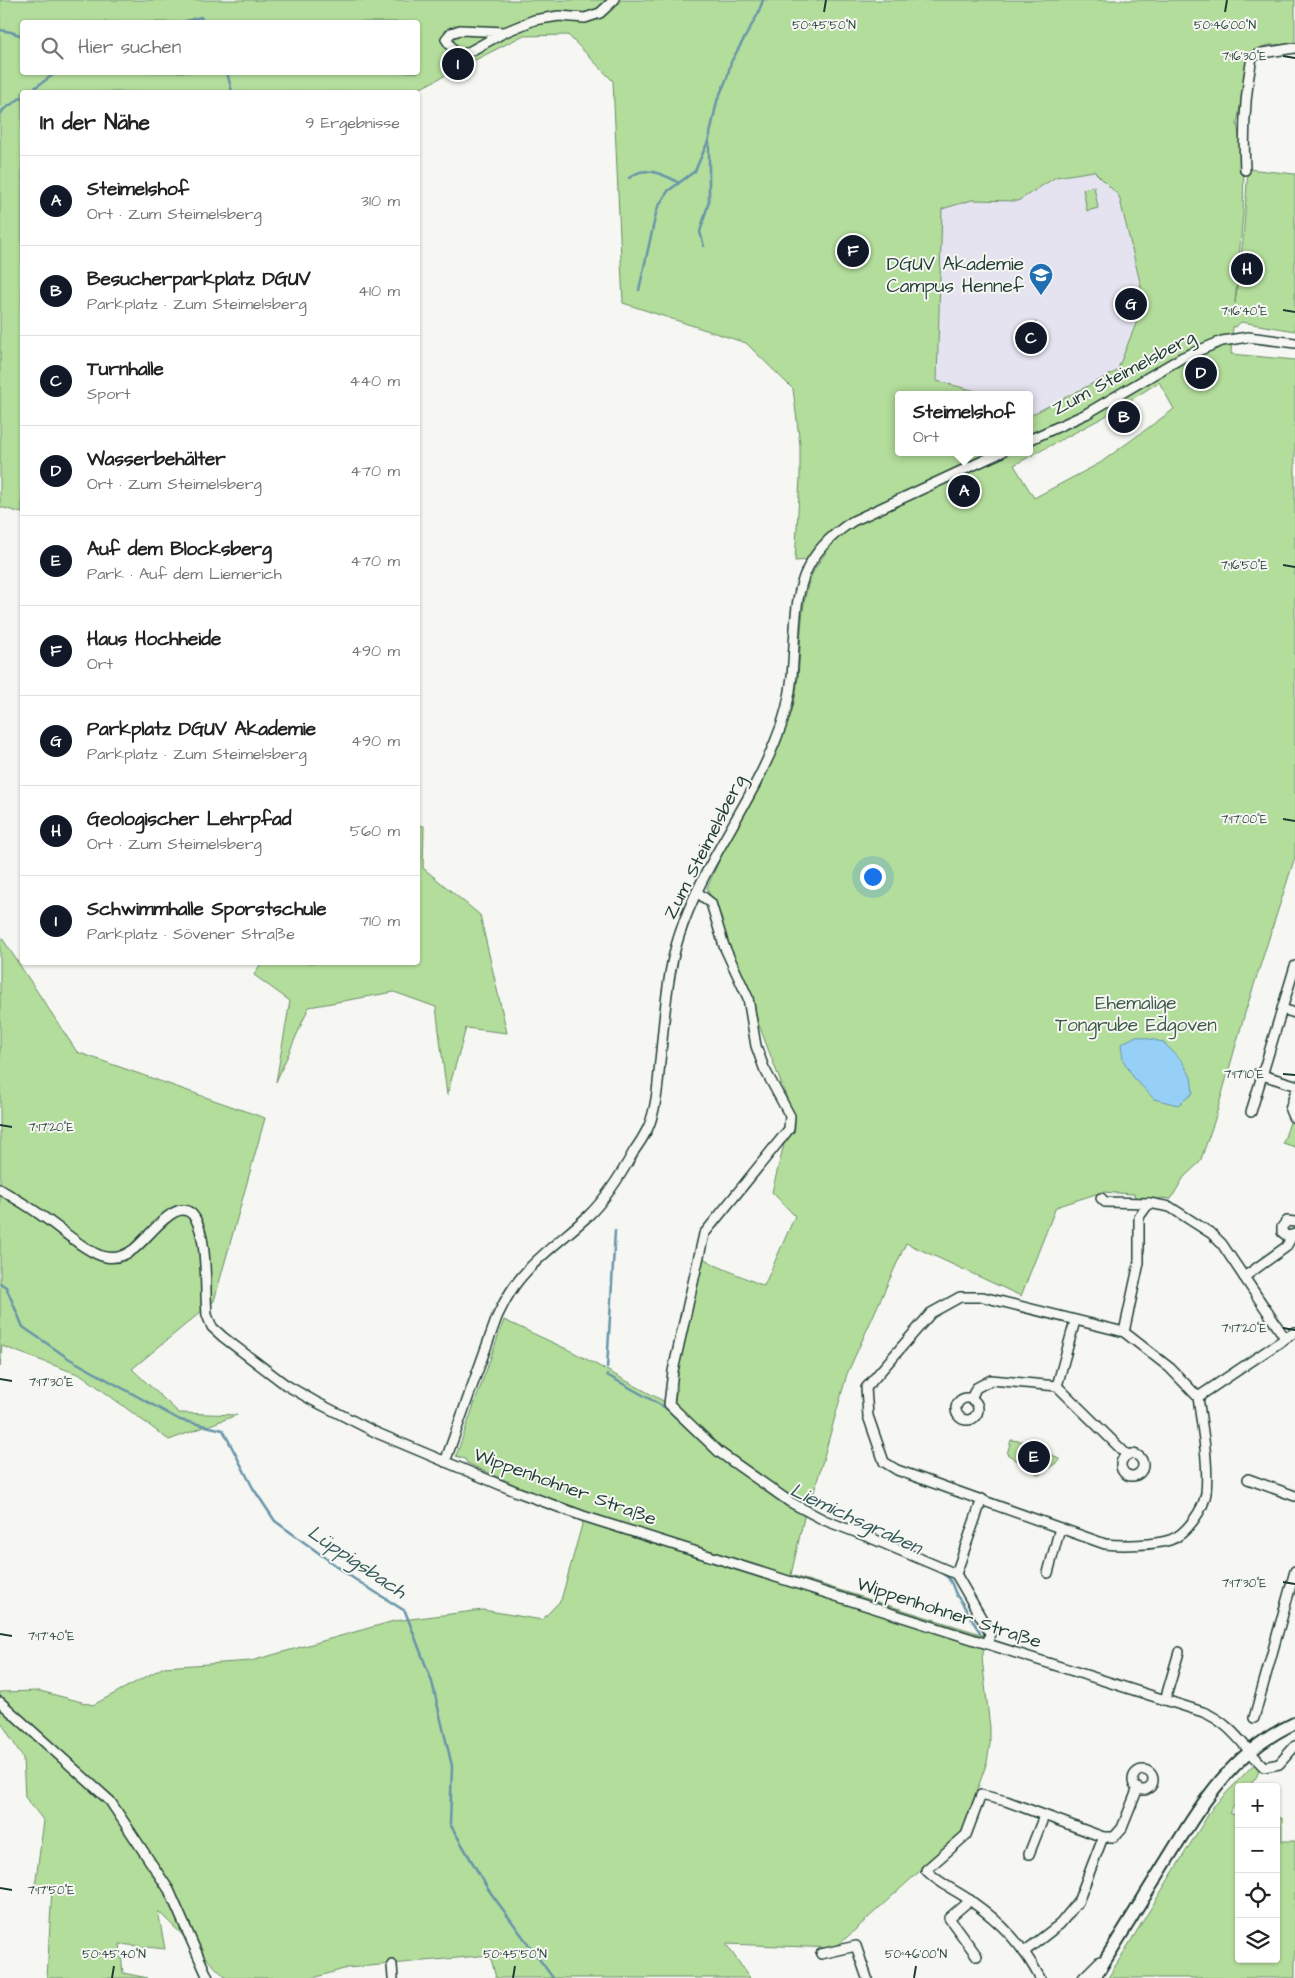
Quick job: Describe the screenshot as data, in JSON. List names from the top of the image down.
{
  "streets": {
    "street": ["Zum Steimelsberg", "Wippenhohner Straße"]
  },
  "crossings": [
    ["Zum Steimelsberg", "Wippenhohner Straße"]
  ],
  "water": ["Liemichsgraben", "Lüppigsbach"],
  "parks": ["Ehemalige Tongrube Edgoven"],
  "places": {
    "school or university": ["DGUV Akademie Campus Hennef"]
  },
  "page": {
    "search": "Hier suchen",
    "pins": [
      "I",
      "F",
      "H",
      "G",
      "C",
      "D",
      "B",
      "A",
      "E"
    ],
    "heading": ["In der Nähe", "9 Ergebnisse"],
    "list": [
      {
        "mark": "A",
        "name": "Steimelshof",
        "note": "Ort · Zum Steimelsberg",
        "value": "310 m"
      },
      {
        "mark": "B",
        "name": "Besucherparkplatz DGUV",
        "note": "Parkplatz · Zum Steimelsberg",
        "value": "410 m"
      },
      {
        "mark": "C",
        "name": "Turnhalle",
        "note": "Sport",
        "value": "440 m"
      },
      {
        "mark": "D",
        "name": "Wasserbehälter",
        "note": "Ort · Zum Steimelsberg",
        "value": "470 m"
      },
      {
        "mark": "E",
        "name": "Auf dem Blocksberg",
        "note": "Park · Auf dem Liemerich",
        "value": "470 m"
      },
      {
        "mark": "F",
        "name": "Haus Hochheide",
        "note": "Ort",
        "value": "490 m"
      },
      {
        "mark": "G",
        "name": "Parkplatz DGUV Akademie",
        "note": "Parkplatz · Zum Steimelsberg",
        "value": "490 m"
      },
      {
        "mark": "H",
        "name": "Geologischer Lehrpfad",
        "note": "Ort · Zum Steimelsberg",
        "value": "560 m"
      },
      {
        "mark": "I",
        "name": "Schwimmhalle Sporstschule",
        "note": "Parkplatz · Sövener Straße",
        "value": "710 m"
      }
    ],
    "popup": ["Steimelshof", "Ort"],
    "map_buttons": ["+", "−"]
  },
  "coordinates": [
    "50°45'50\"N",
    "50°46'00\"N",
    "7°16'30\"E",
    "7°16'40\"E",
    "7°16'50\"E",
    "7°17'00\"E",
    "7°17'10\"E",
    "7°17'20\"E",
    "7°17'30\"E",
    "7°17'40\"E",
    "7°17'50\"E",
    "50°45'40\"N"
  ]
}
